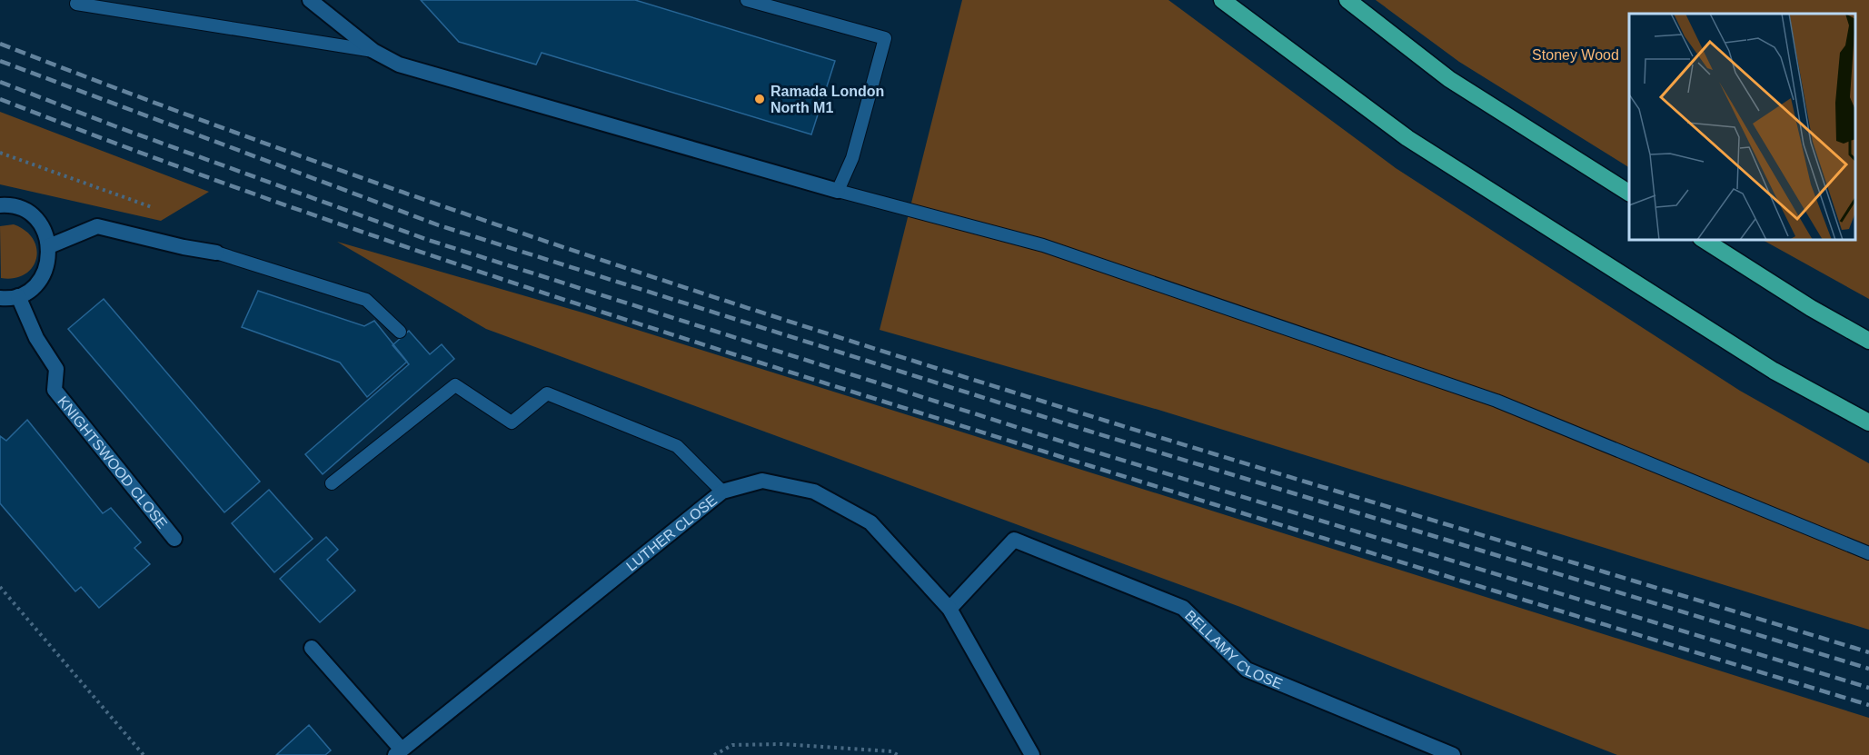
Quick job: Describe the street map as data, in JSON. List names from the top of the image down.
{
  "streets": {
    "street": ["KNIGHTSWOOD CLOSE", "LUTHER CLOSE", "BELLAMY CLOSE"]
  },
  "crossings": [
    ["LUTHER CLOSE", "BELLAMY CLOSE"]
  ],
  "parks": ["Stoney Wood"],
  "places": ["Ramada London North M1"]
}
